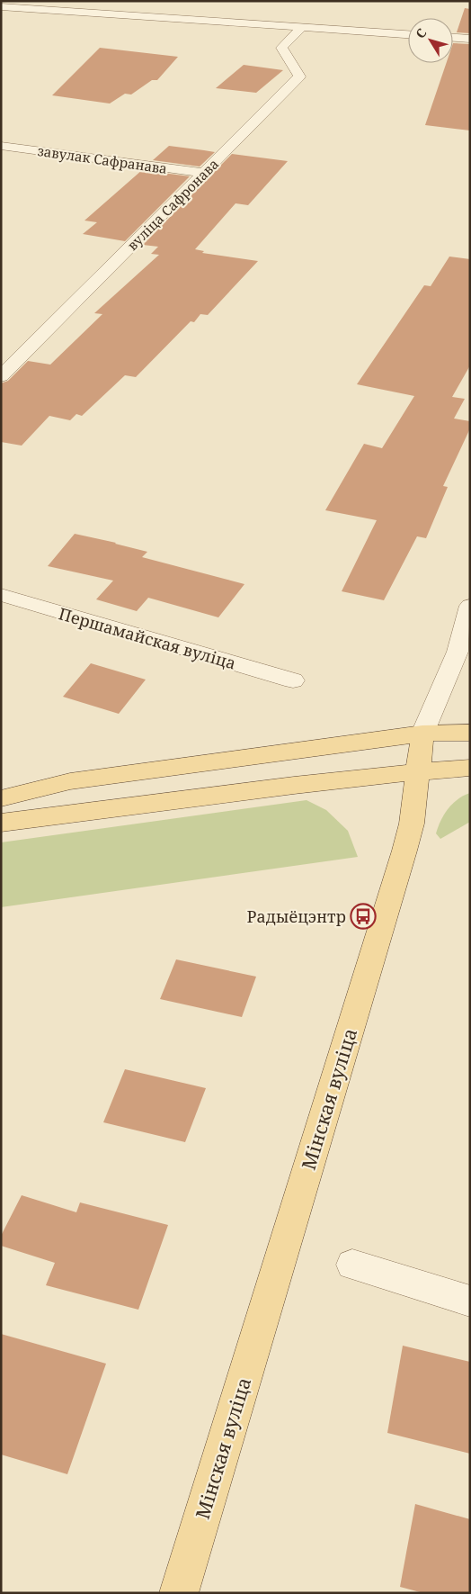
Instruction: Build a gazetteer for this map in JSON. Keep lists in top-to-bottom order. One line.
{"streets":{"main road":["Мінская вуліца"],"street":["завулак Сафранава","вуліца Сафронава","Першамайская вуліца"]},"crossings":[["завулак Сафранава","вуліца Сафронава"]],"places":{"bus stop":["Радыёцэнтр"]},"north":"top left"}
